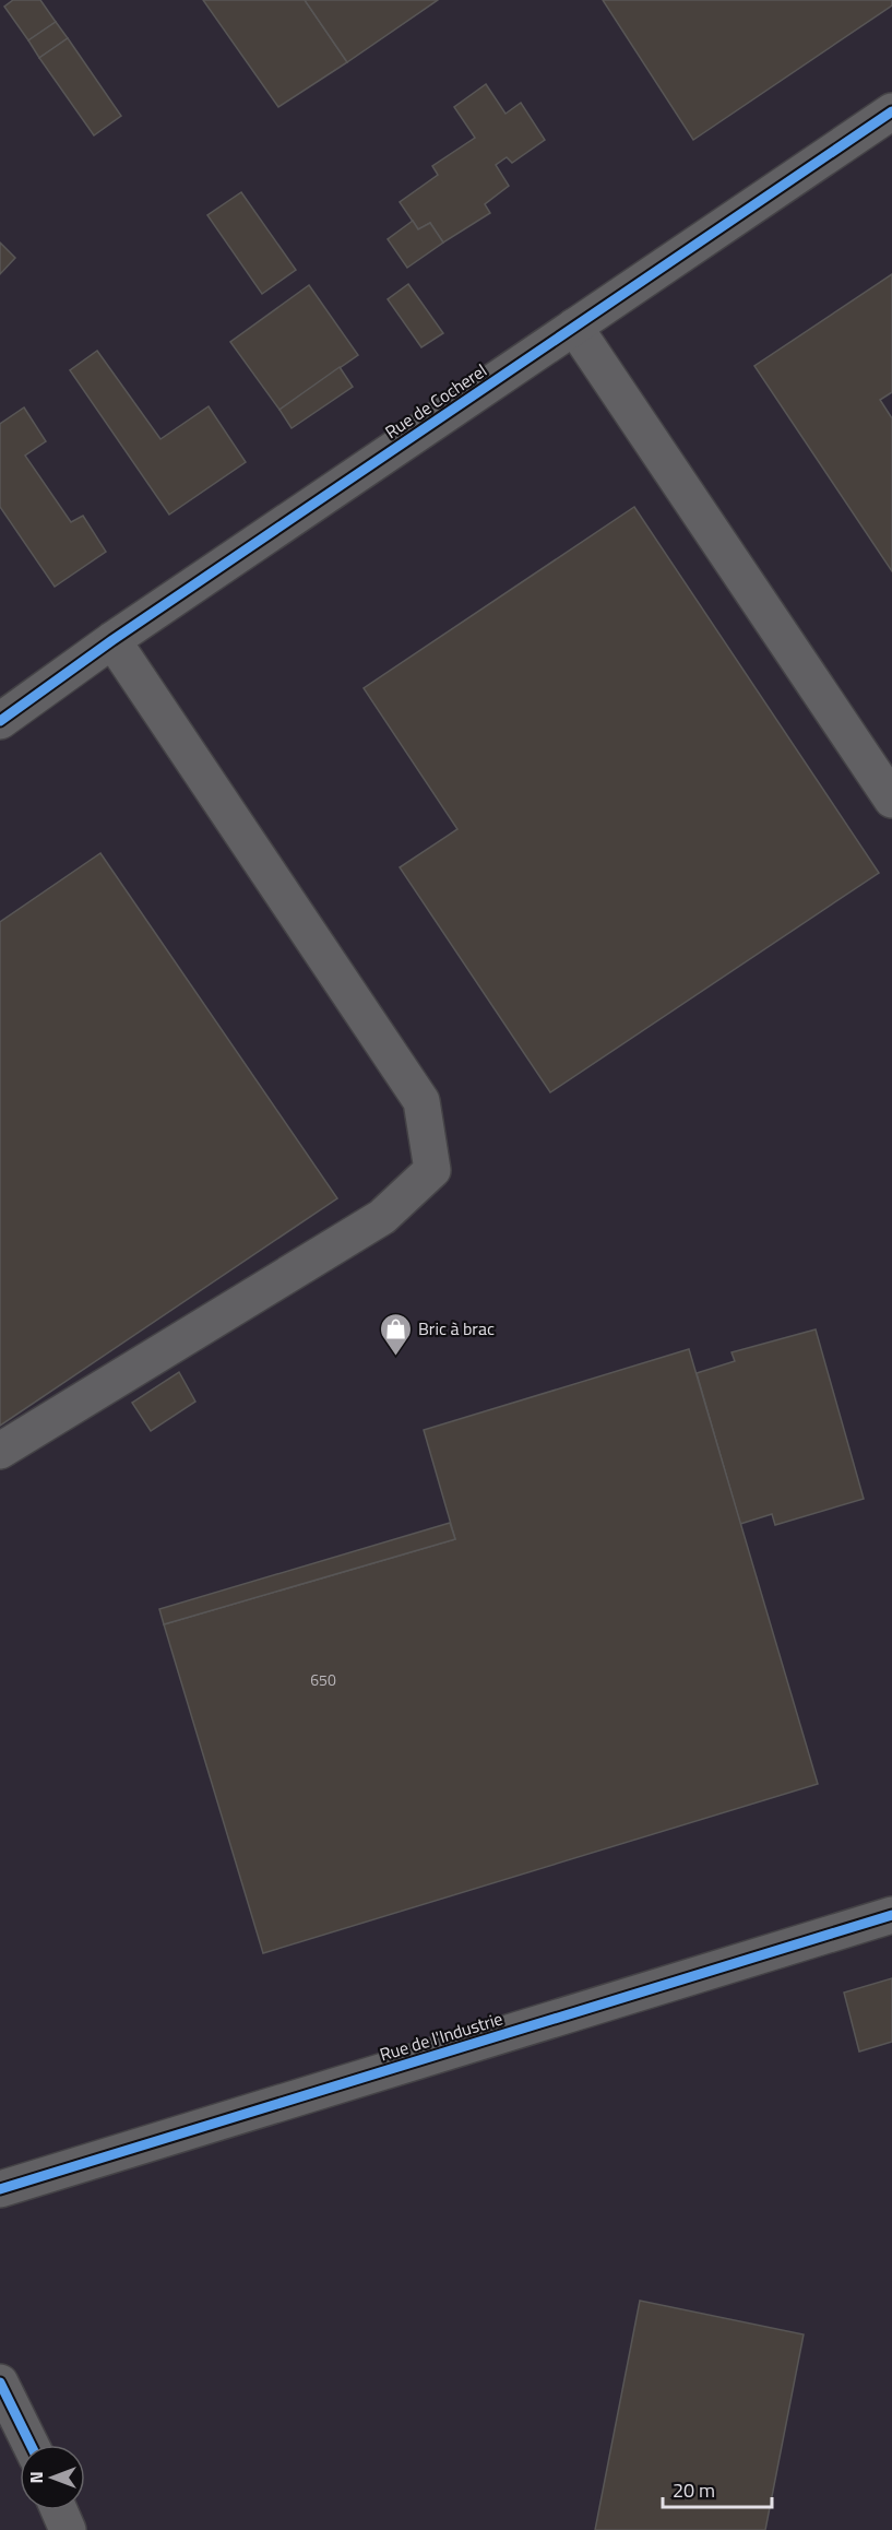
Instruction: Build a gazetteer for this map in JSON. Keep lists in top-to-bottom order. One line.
{"streets":{"street":["Rue de Cocherel","Rue de l'Industrie"]},"places":{"shop":["Bric à brac"]},"house_numbers":["650"],"scale_bar":"20 m","north":"left"}
